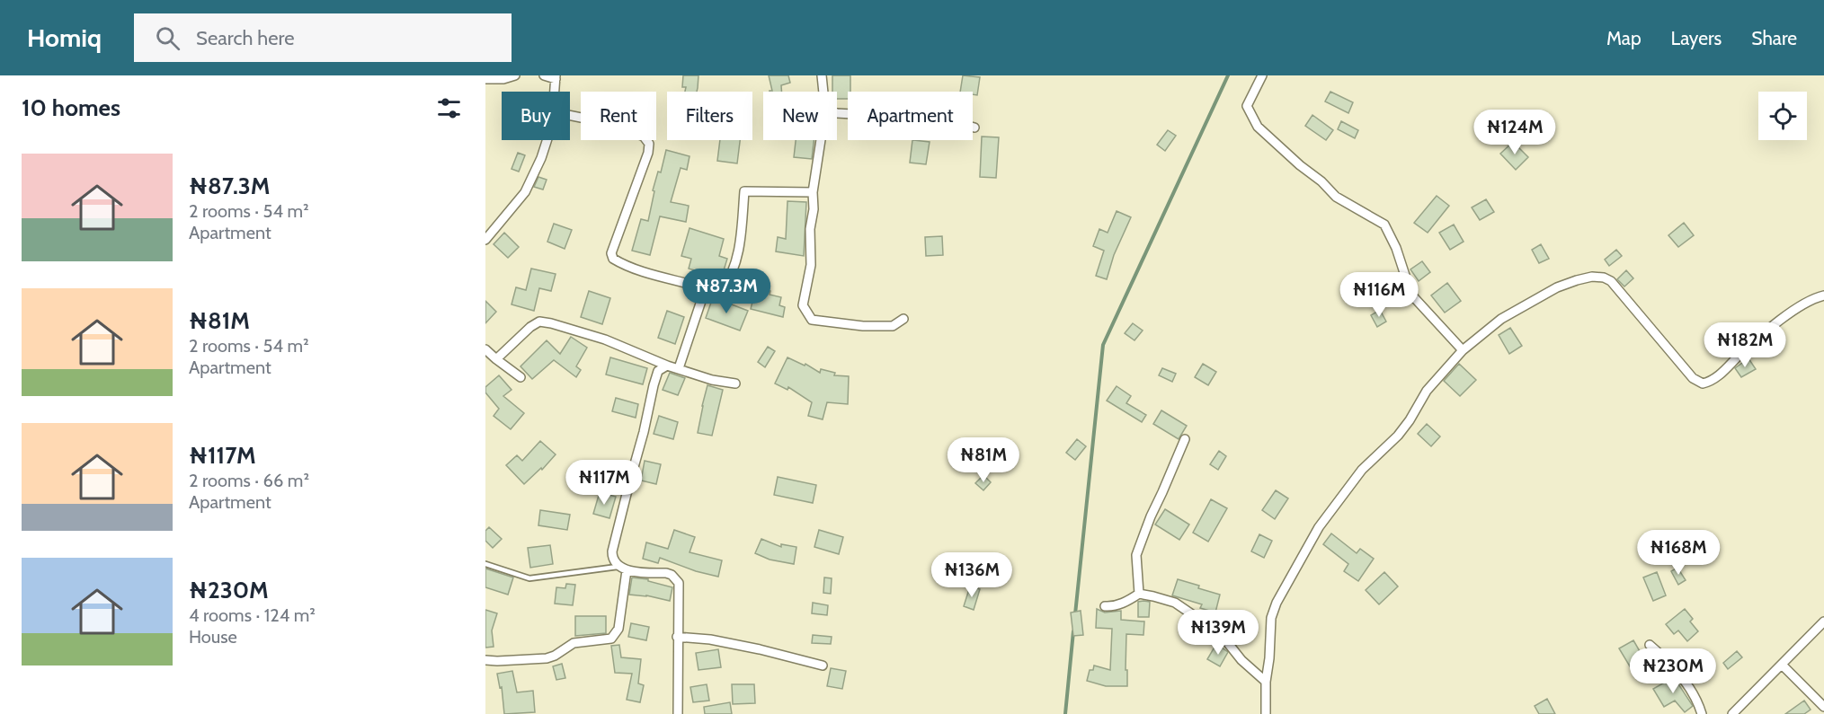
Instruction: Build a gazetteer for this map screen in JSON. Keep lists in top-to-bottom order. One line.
{"page":{"header":"Homiq","search":"Search here","nav":["Map","Layers","Share"],"heading":"10 homes","chip":["Buy","Rent","Filters","New","Apartment"],"price":["₦124M","₦87.3M","₦116M","₦182M","₦81M","₦117M","₦168M","₦136M","₦139M","₦230M"],"list":[{"name":"₦87.3M","note":"2 rooms · 54 m² · Apartment"},{"name":"₦81M","note":"2 rooms · 54 m² · Apartment"},{"name":"₦117M","note":"2 rooms · 66 m² · Apartment"},{"name":"₦230M","note":"4 rooms · 124 m² · House"}]}}
